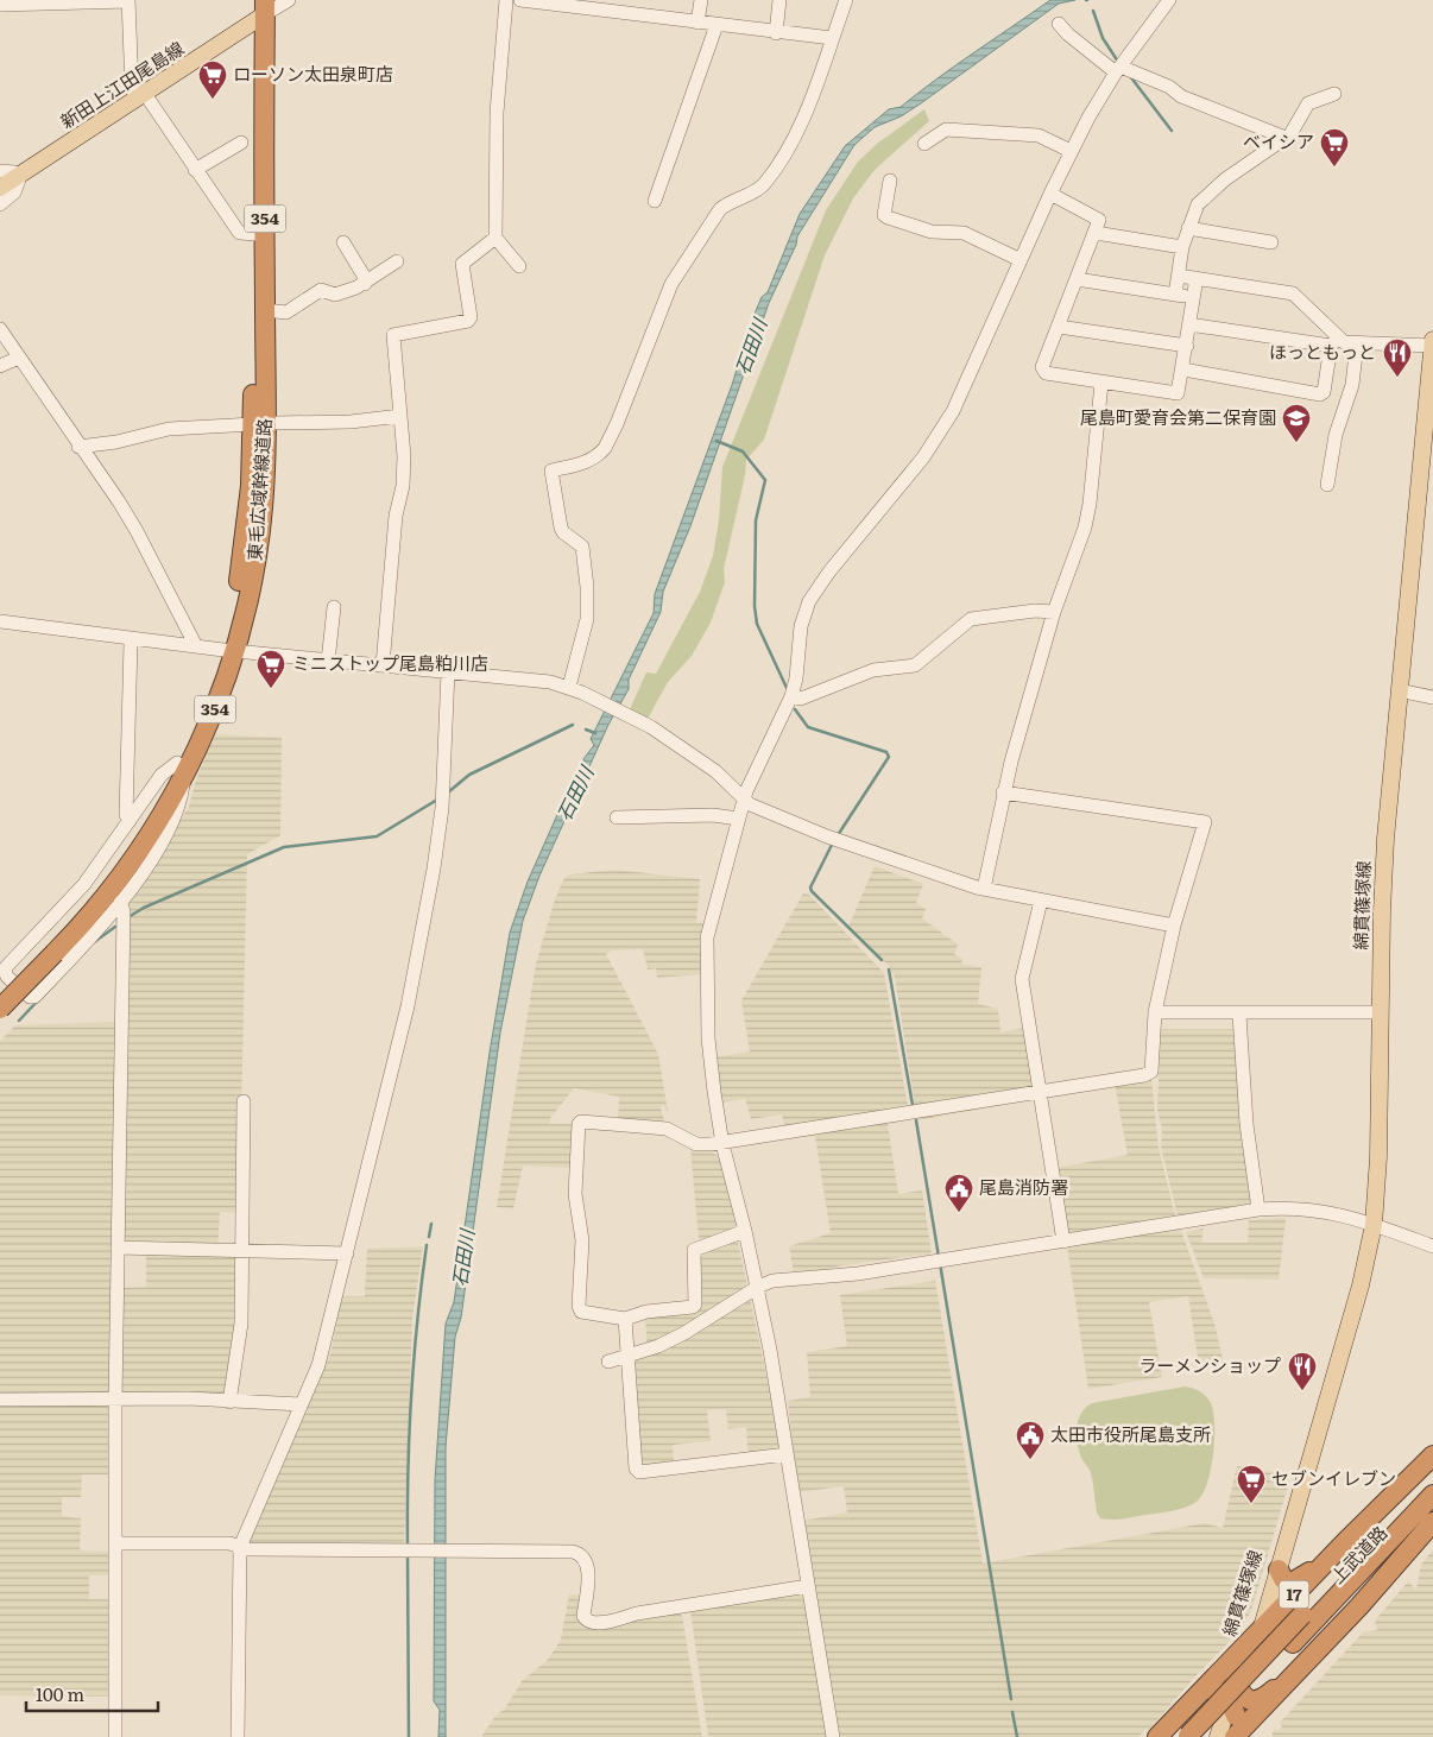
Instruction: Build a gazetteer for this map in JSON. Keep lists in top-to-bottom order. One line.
{"streets":{"highway":["354","東毛広域幹線道路","上武道路","17"],"main road":["新田上江田尾島線","綿貫篠塚線"]},"crossings":[["新田上江田尾島線","東毛広域幹線道路"],["綿貫篠塚線","17"]],"water":["石田川"],"places":{"supermarket":["ローソン太田泉町店","ベイシア","ミニストップ尾島粕川店","セブンイレブン"],"restaurant":["ほっともっと","ラーメンショップ"],"school or university":["尾島町愛育会第二保育園"],"public building":["尾島消防署","太田市役所尾島支所"]},"scale_bar":"100 m"}
